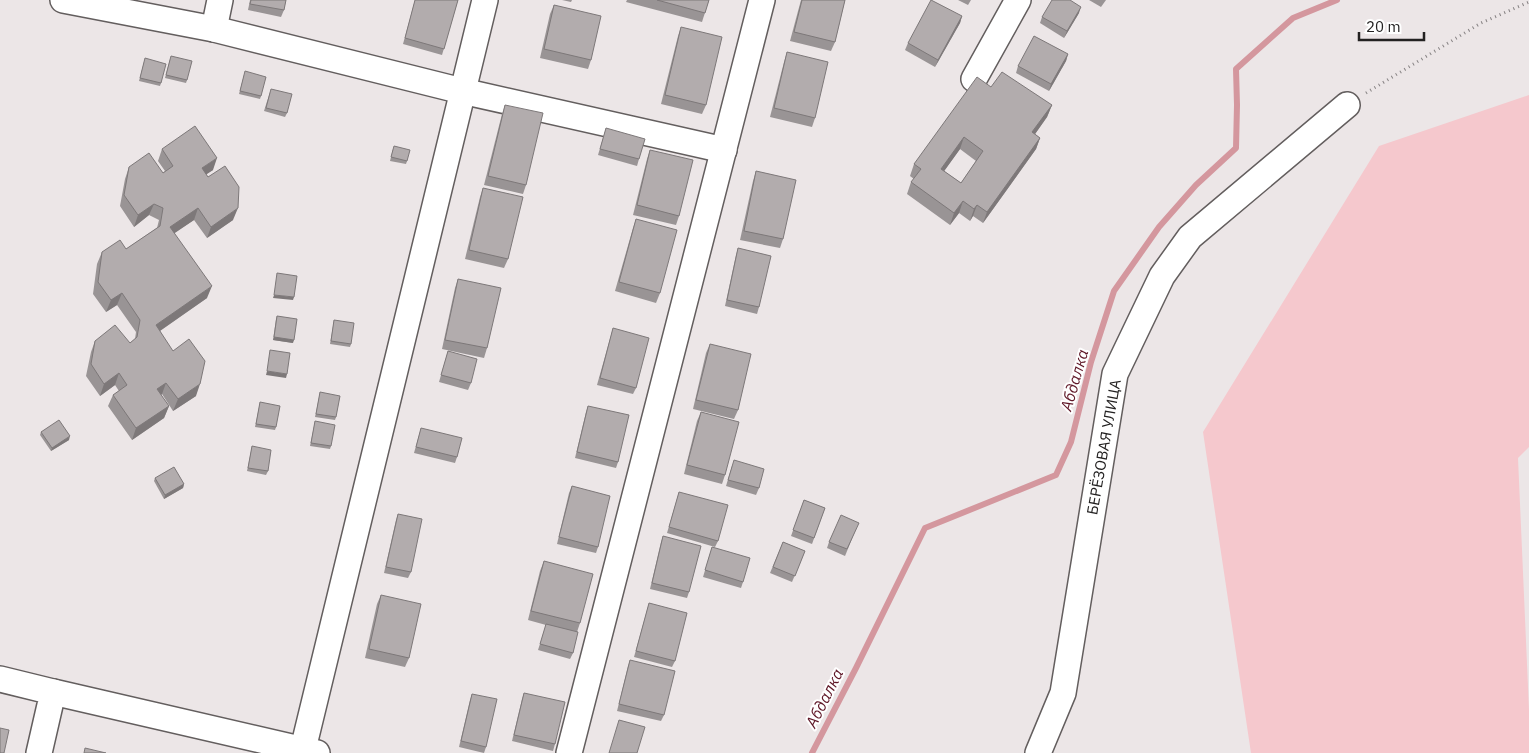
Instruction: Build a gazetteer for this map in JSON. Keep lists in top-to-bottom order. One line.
{"streets":{"street":["БЕРЁЗОВАЯ УЛИЦА"]},"water":["Абдалка"],"scale_bar":"20 m"}
